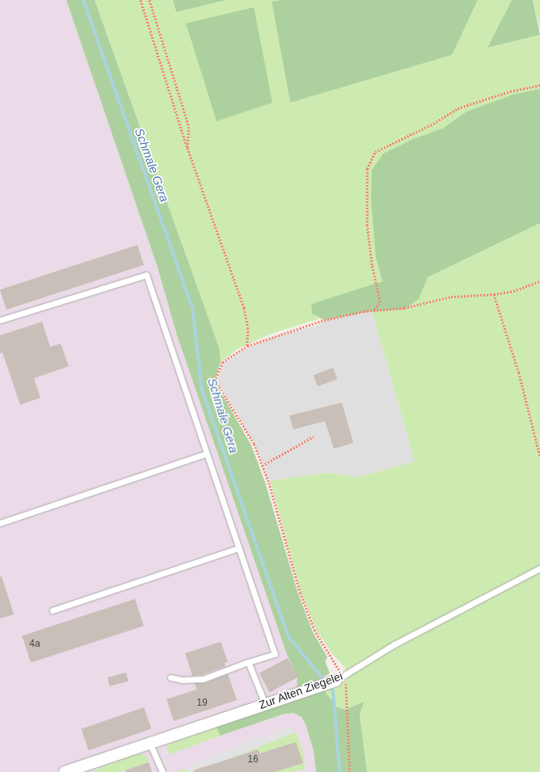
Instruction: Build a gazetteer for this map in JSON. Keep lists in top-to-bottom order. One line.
{"streets":{"street":["Zur Alten Ziegelei"]},"water":["Schmale Gera"],"house_numbers":["4a","19","16"]}
